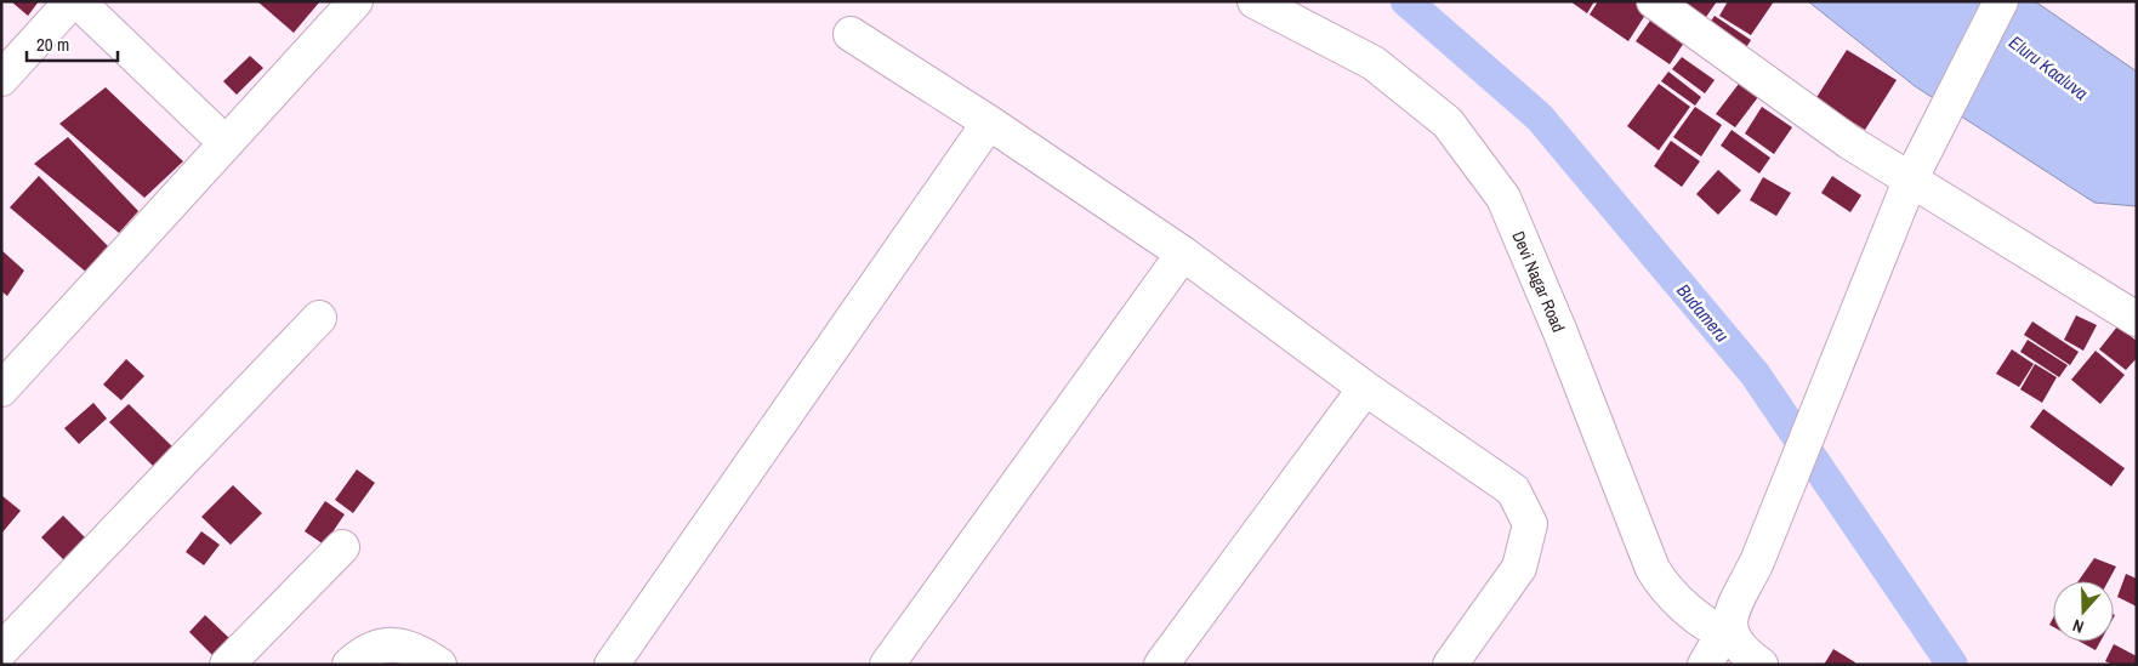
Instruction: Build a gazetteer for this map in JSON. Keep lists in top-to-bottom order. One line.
{"streets":{"street":["Devi Nagar Road"]},"water":["Eluru Kaaluva","Budameru"],"scale_bar":"20 m","north":"bottom"}
